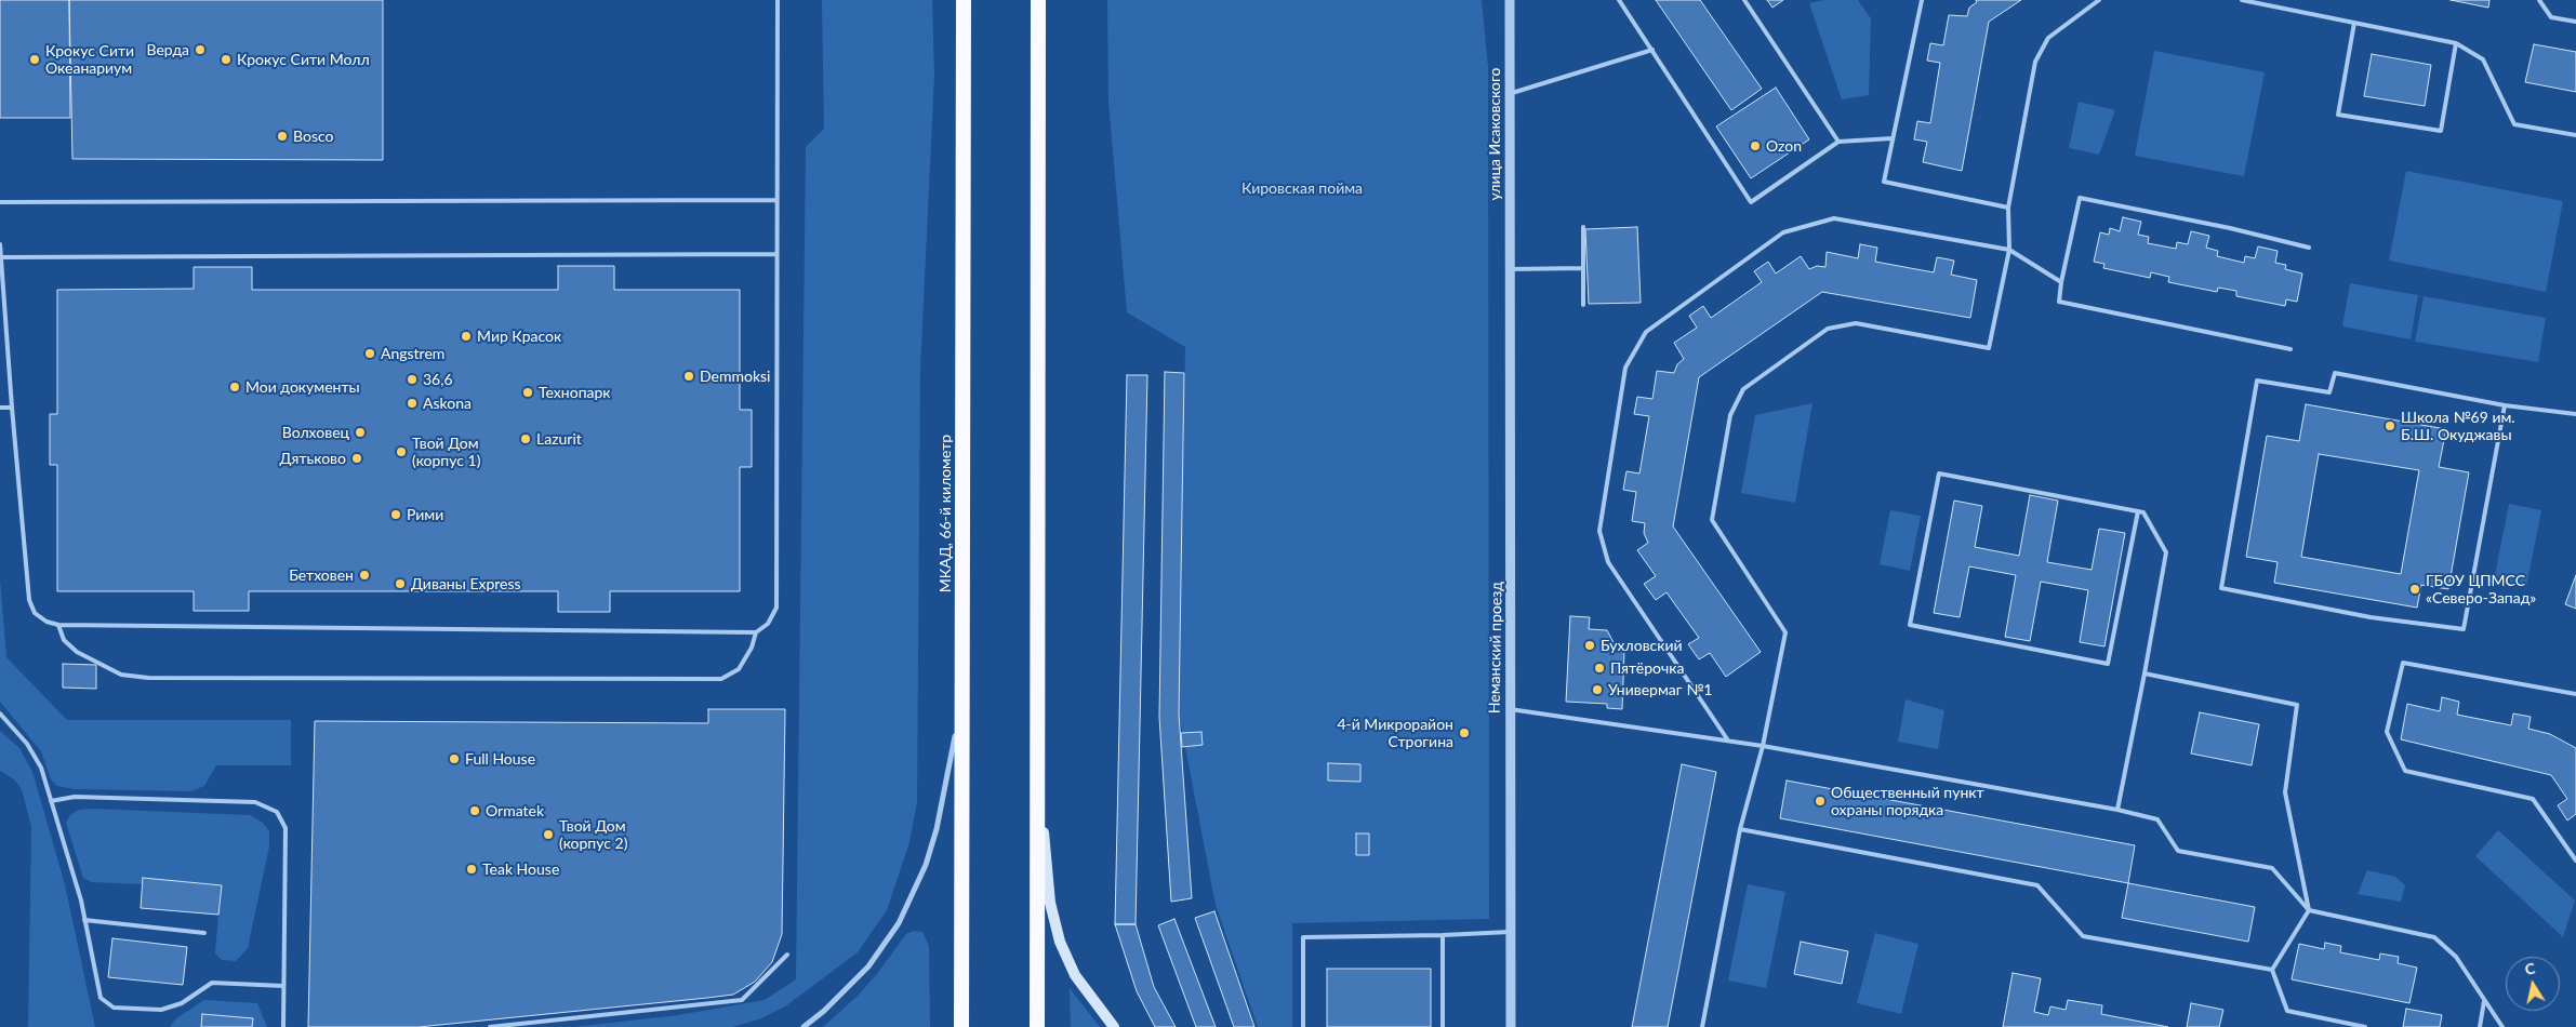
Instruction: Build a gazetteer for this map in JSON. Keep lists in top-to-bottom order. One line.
{"streets":{"highway":["МКАД, 66-й километр"],"street":["улица Исаковского","Неманский проезд"]},"crossings":[["улица Исаковского","Неманский проезд"]],"parks":["Кировская пойма"],"places":["Верда","Крокус Сити Океанариум","Крокус Сити Молл","Bosco","Ozon","Мир Красок","Angstrem","Demmoksi","36,6","Мои документы","Технопарк","Askona","Школа №69 им. Б.Ш. Окуджавы","Волховец","Lazurit","Твой Дом (корпус 1)","Дятьково","Рими","Бетховен","Диваны Express","ГБОУ ЦПМСС «Северо-Запад»","Бухловский","Пятёрочка","Универмаг №1","4-й Микрорайон Строгина","Full House","Общественный пункт охраны порядка","Ormatek","Твой Дом (корпус 2)","Teak House"],"north":"top"}
